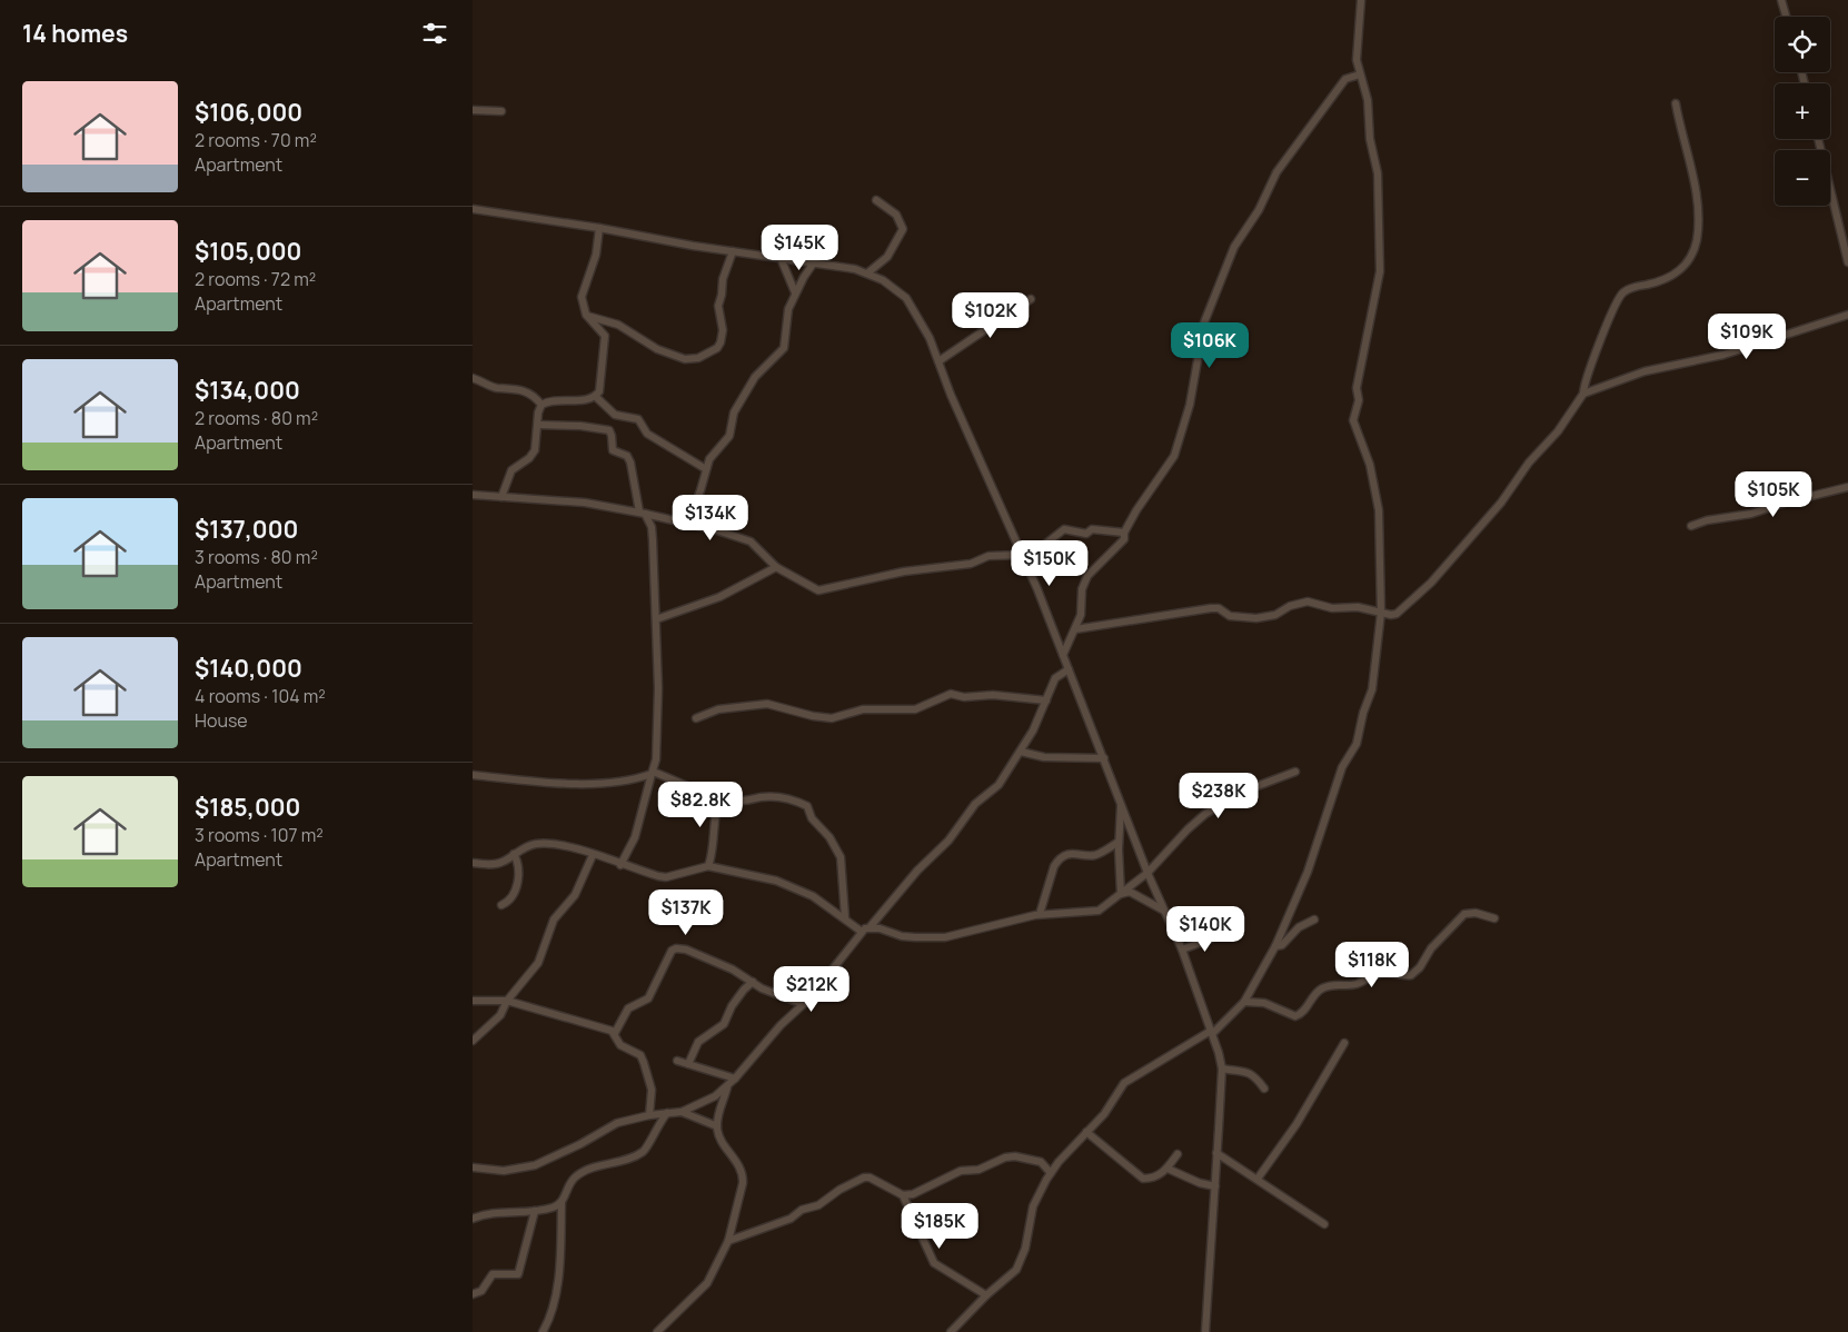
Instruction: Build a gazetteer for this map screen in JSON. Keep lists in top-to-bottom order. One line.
{"page":{"heading":"14 homes","map_buttons":["+","−"],"list":[{"name":"$106,000","note":"2 rooms · 70 m² · Apartment"},{"name":"$105,000","note":"2 rooms · 72 m² · Apartment"},{"name":"$134,000","note":"2 rooms · 80 m² · Apartment"},{"name":"$137,000","note":"3 rooms · 80 m² · Apartment"},{"name":"$140,000","note":"4 rooms · 104 m² · House"},{"name":"$185,000","note":"3 rooms · 107 m² · Apartment"}],"price":["$145K","$102K","$109K","$106K","$105K","$134K","$150K","$238K","$82.8K","$137K","$140K","$118K","$212K","$185K"]}}
